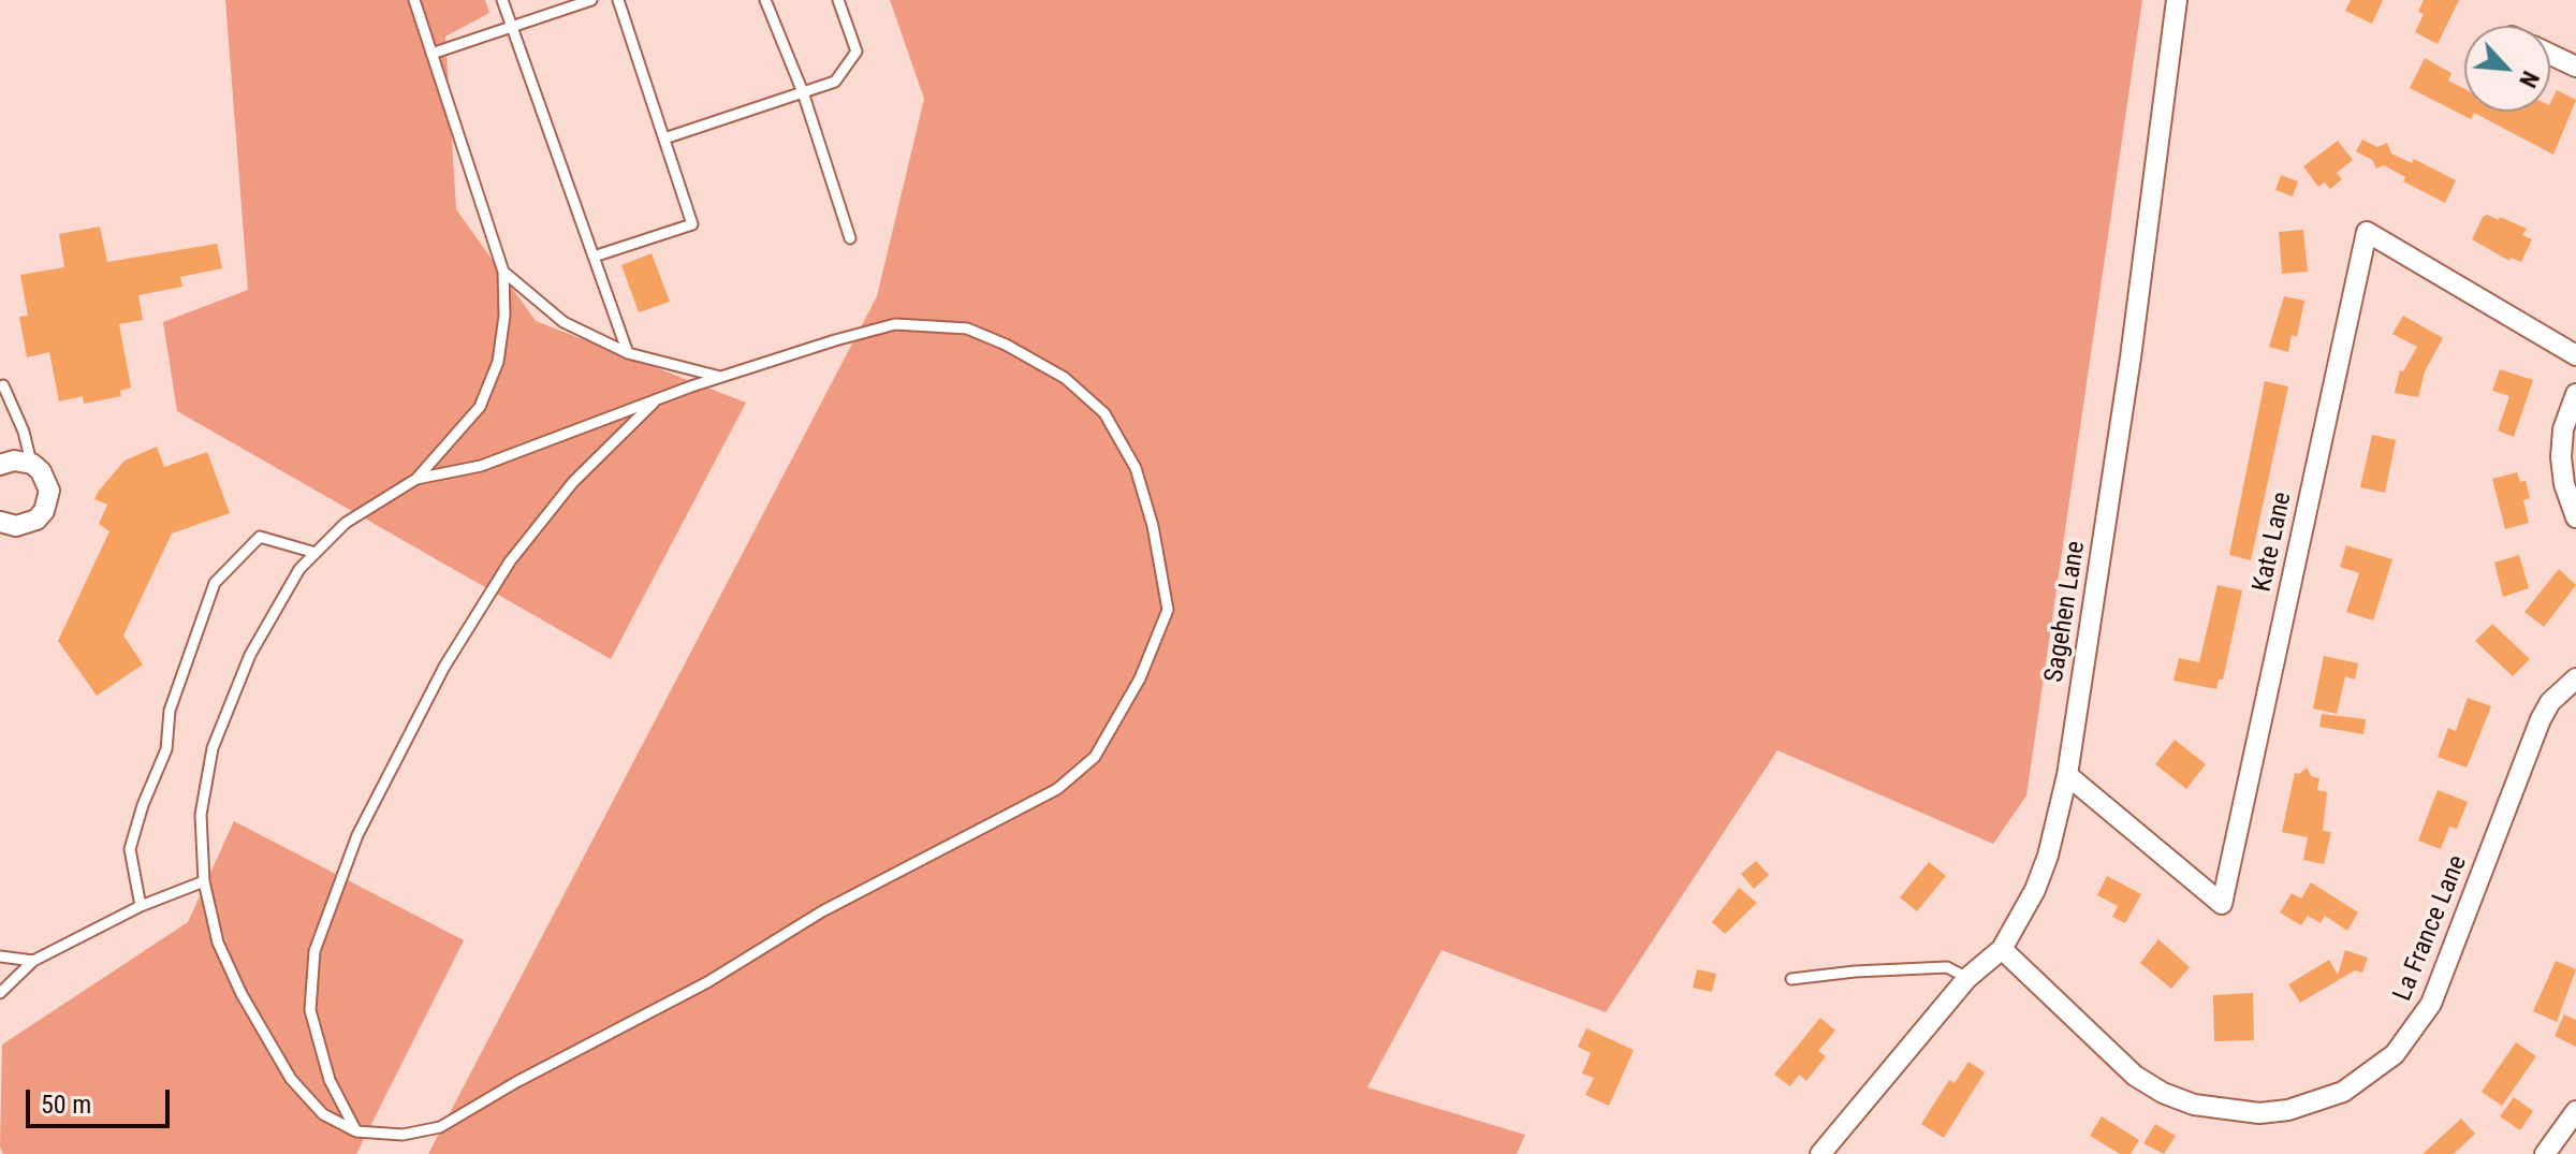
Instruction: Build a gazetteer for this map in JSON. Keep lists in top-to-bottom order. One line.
{"streets":{"street":["Kate Lane","Sagehen Lane","La France Lane"]},"crossings":[["Kate Lane","Sagehen Lane"],["Sagehen Lane","La France Lane"]],"scale_bar":"50 m","north":"bottom right"}
